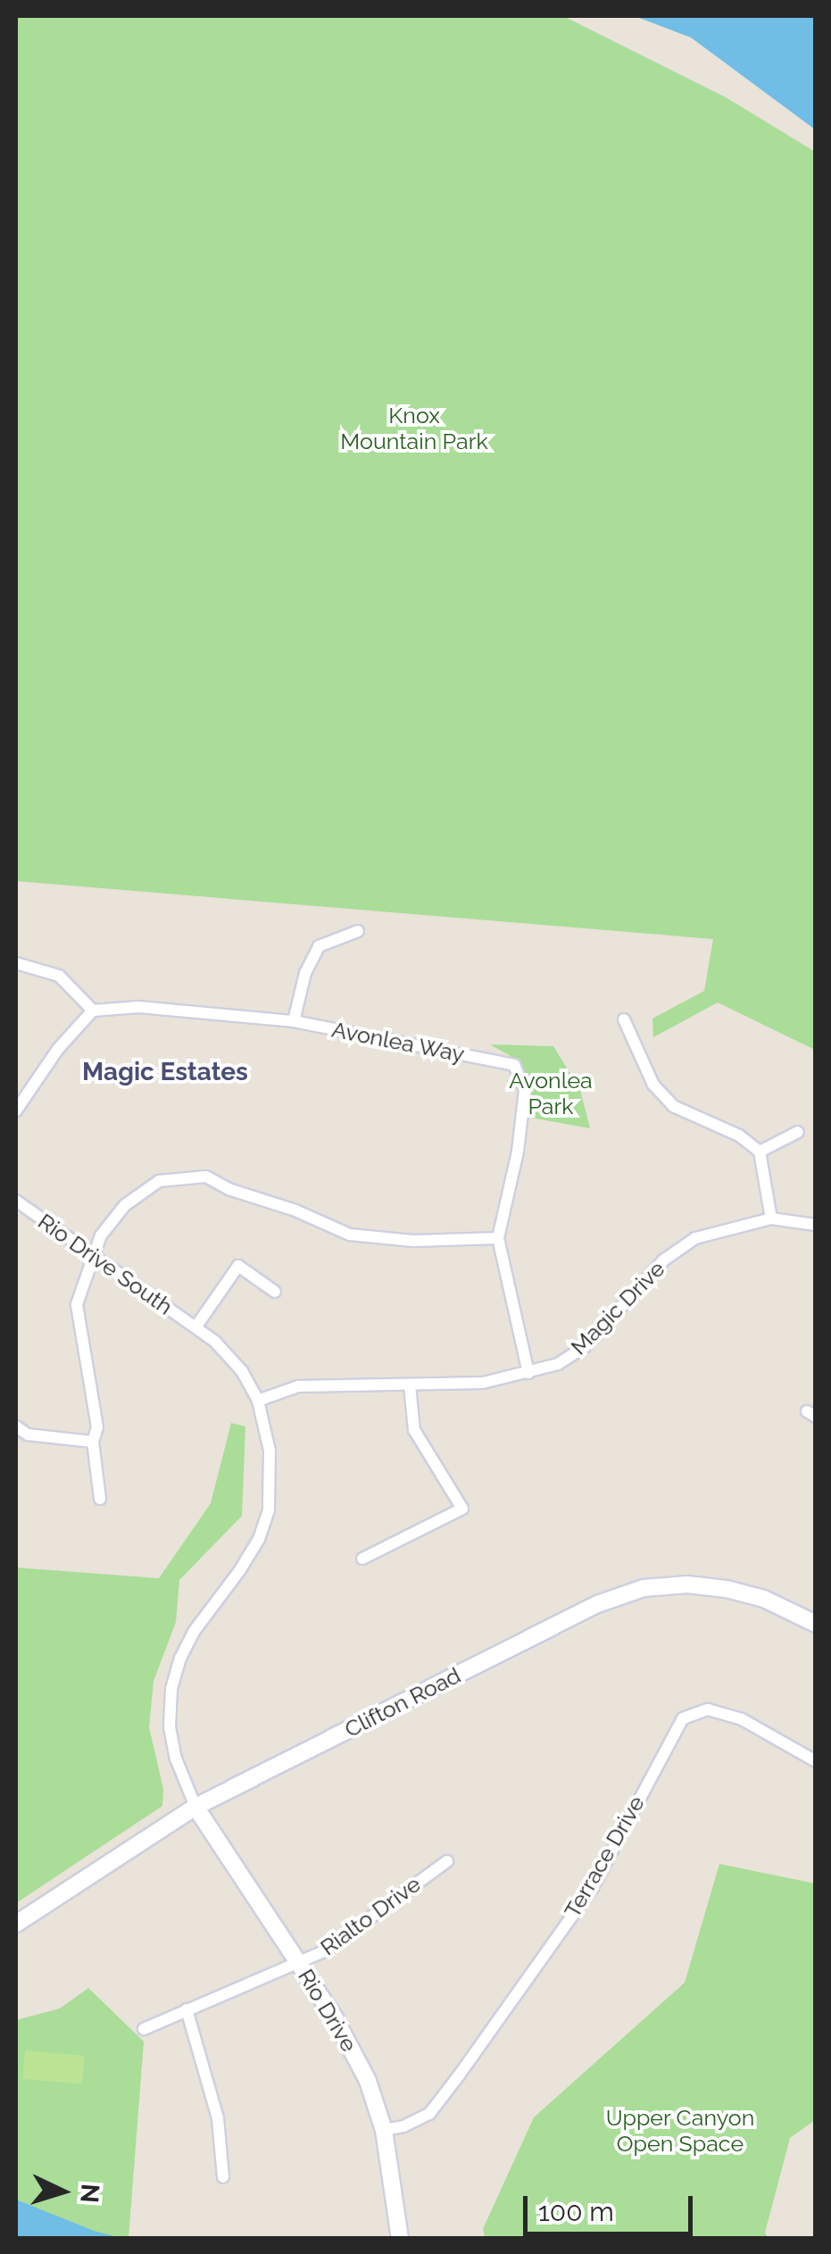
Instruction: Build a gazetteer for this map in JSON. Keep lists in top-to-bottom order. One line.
{"streets":{"street":["Avonlea Way","Rio Drive South","Magic Drive","Clifton Road","Terrace Drive","Rialto Drive","Rio Drive"]},"crossings":[["Avonlea Way","Magic Drive"],["Rio Drive South","Magic Drive"],["Rio Drive South","Clifton Road"],["Rio Drive South","Rio Drive"],["Clifton Road","Rio Drive"],["Terrace Drive","Rio Drive"],["Rialto Drive","Rio Drive"]],"districts":["Magic Estates"],"parks":["Knox Mountain Park","Avonlea Park","Upper Canyon Open Space"],"scale_bar":"100 m","north":"right"}
